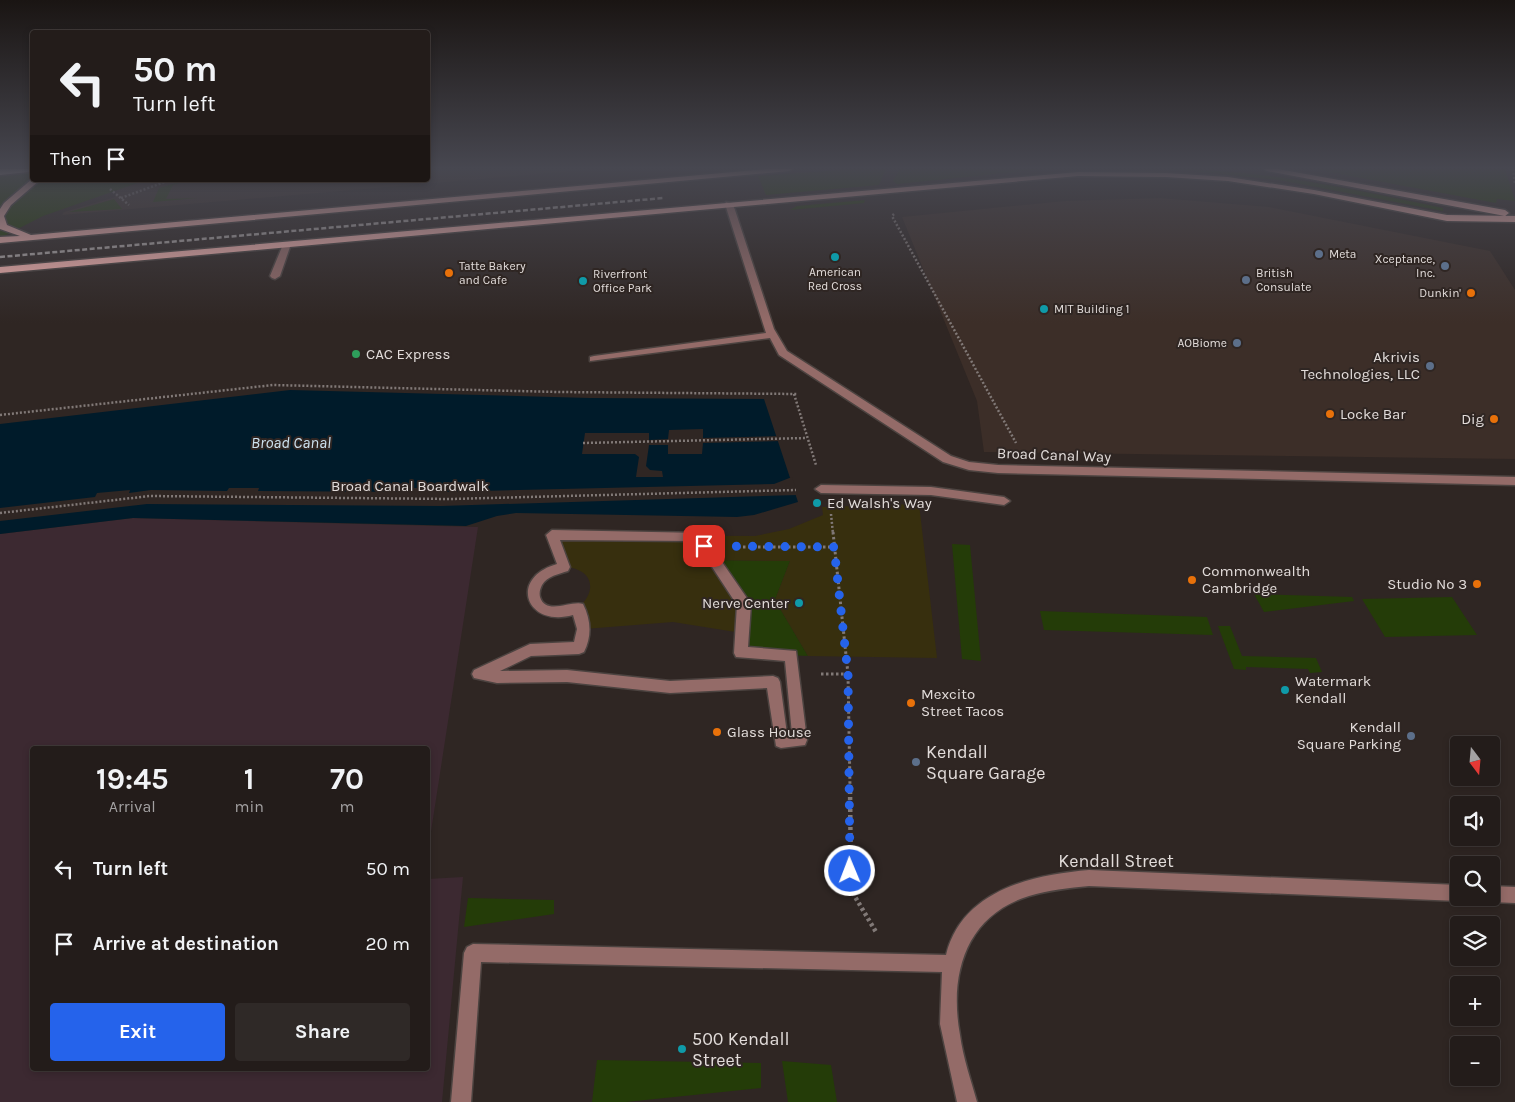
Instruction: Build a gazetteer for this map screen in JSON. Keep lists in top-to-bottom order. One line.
{"streets":{"street":["Broad Canal Way","Kendall Street"],"path":["Broad Canal Boardwalk"]},"water":["Broad Canal"],"places":["Meta","American Red Cross","Xceptance, Inc.","Tatte Bakery and Cafe","British Consulate","Riverfront Office Park","Dunkin'","MIT Building 1","AOBiome","CAC Express","Akrivis Technologies, LLC","Locke Bar","Dig","Ed Walsh's Way","Commonwealth Cambridge","Studio No 3","Nerve Center","Watermark Kendall","Mexcito Street Tacos","Glass House","Kendall Square Parking","Kendall Square Garage","500 Kendall Street"],"north":"bottom","page":{"turn":["50 m","Turn left"],"then":"Then","map_buttons":["+","−"],"eta":["19:45","Arrival","1","min","70","m"],"list":[{"name":"Turn left","value":"50 m"},{"name":"Arrive at destination","value":"20 m"}],"buttons":["Exit","Share"]}}
